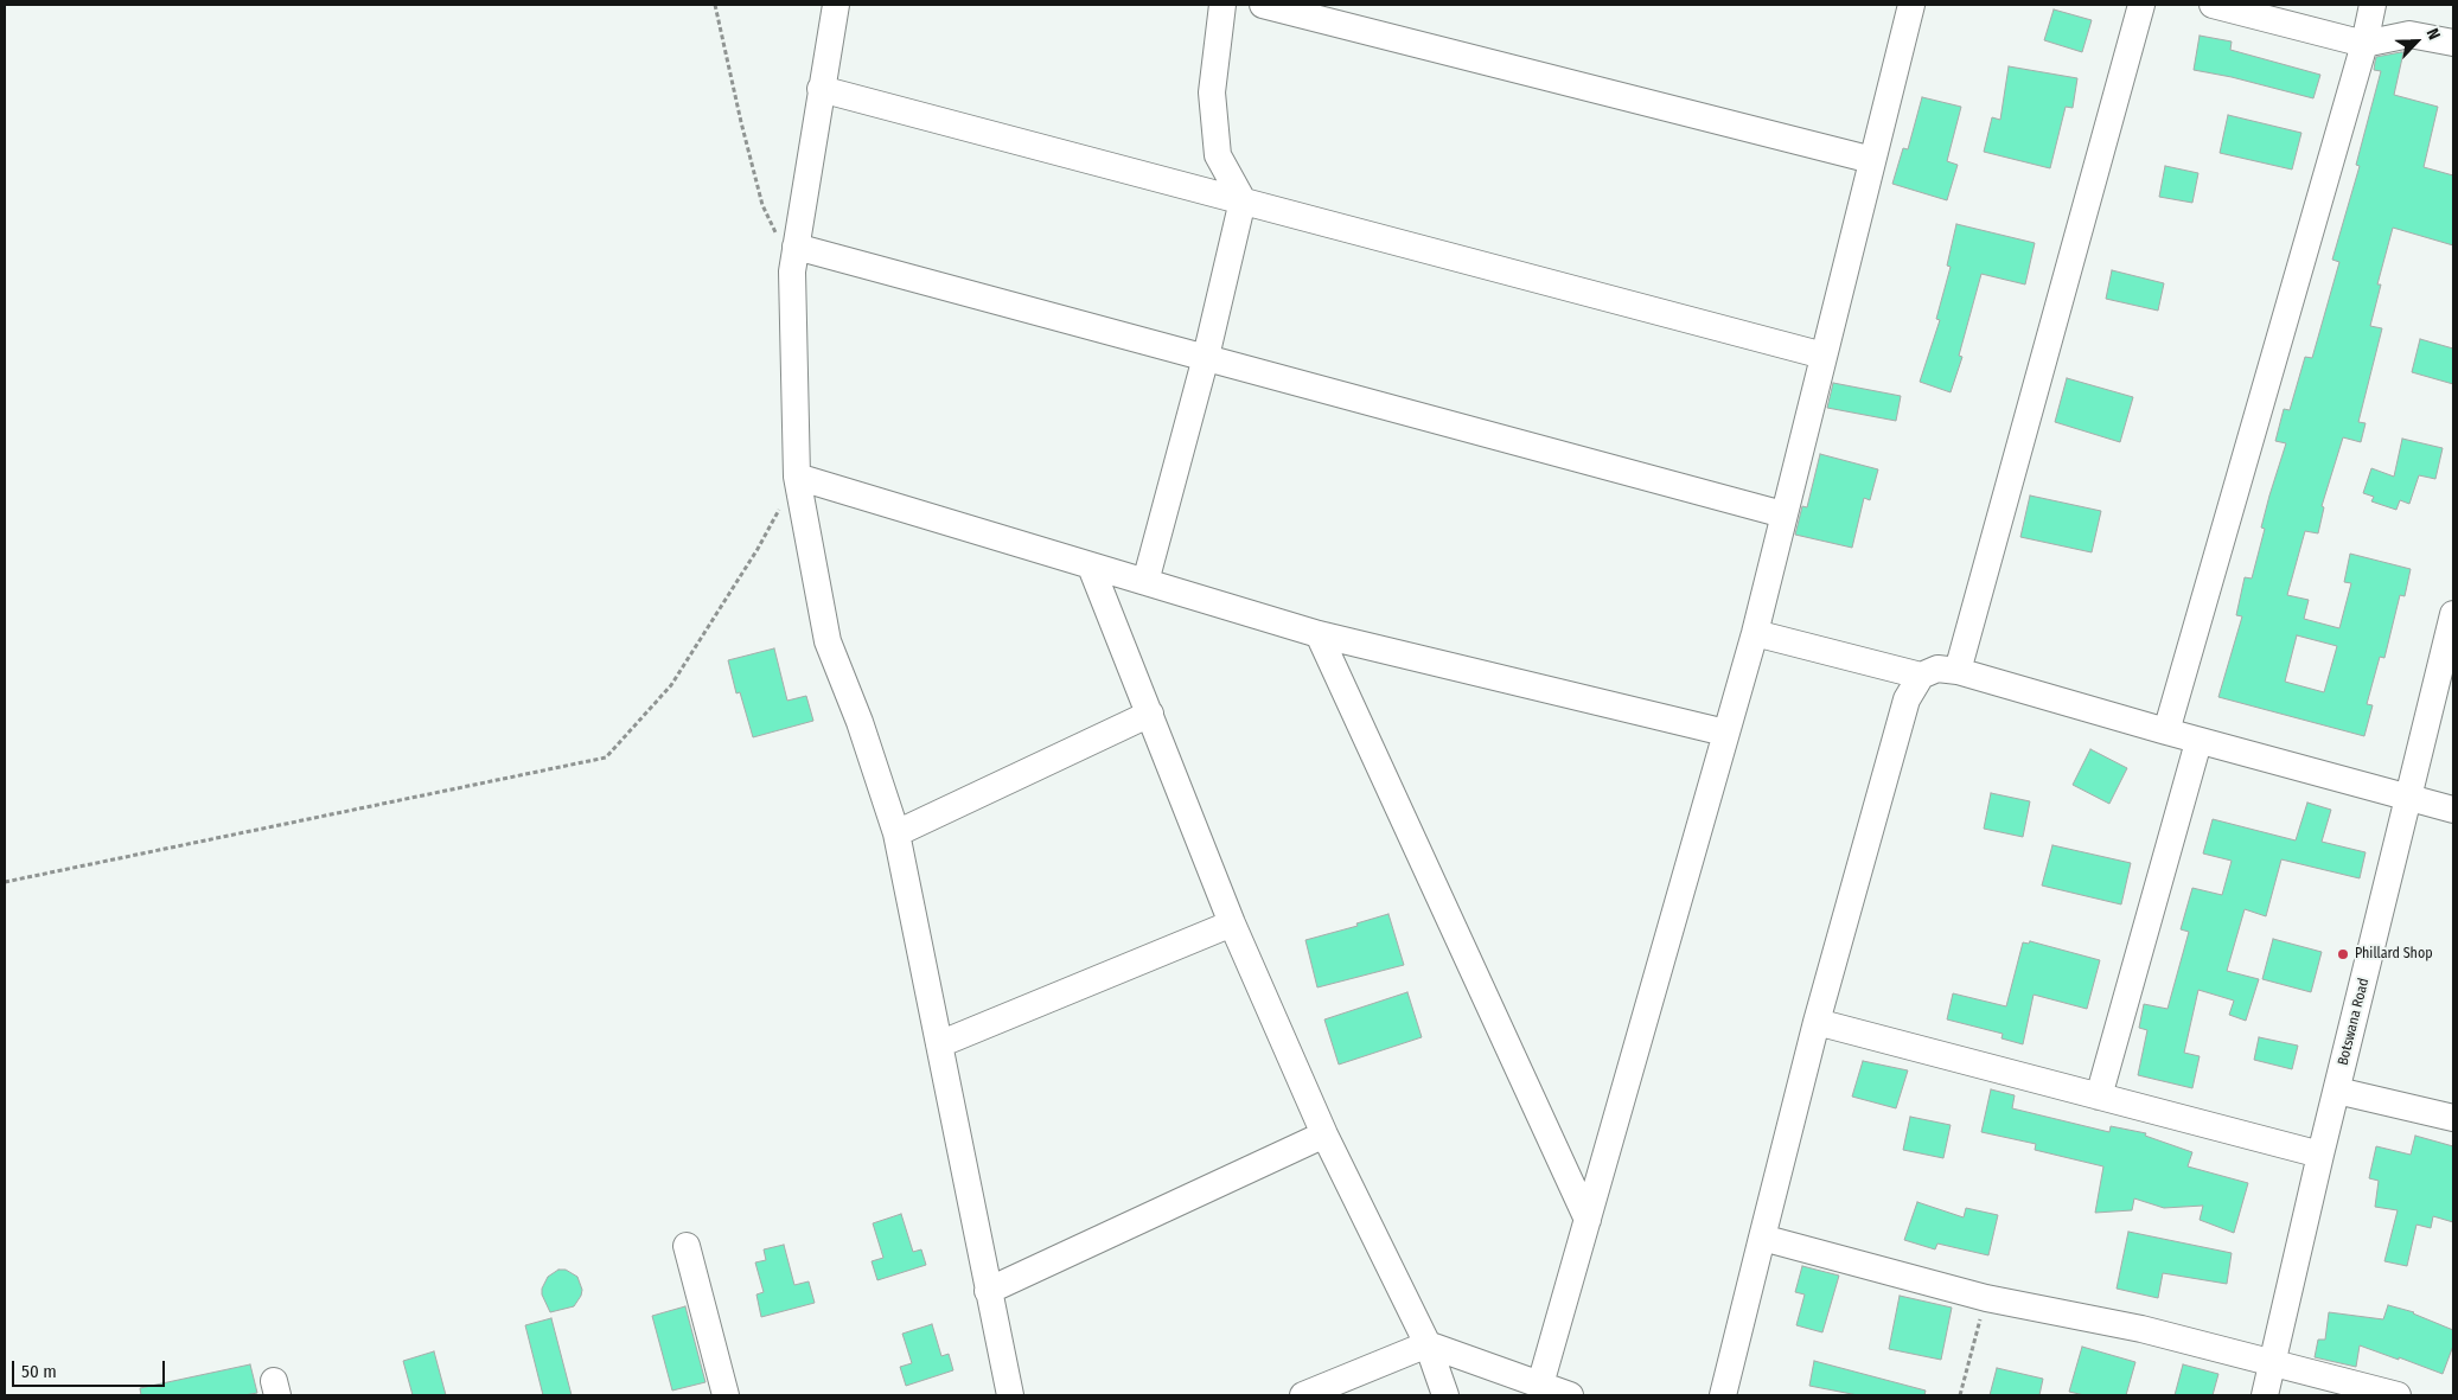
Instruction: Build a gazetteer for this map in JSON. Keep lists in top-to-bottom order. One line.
{"streets":{"street":["Botswana Road"]},"places":["Phillard Shop"],"scale_bar":"50 m","north":"top right"}
